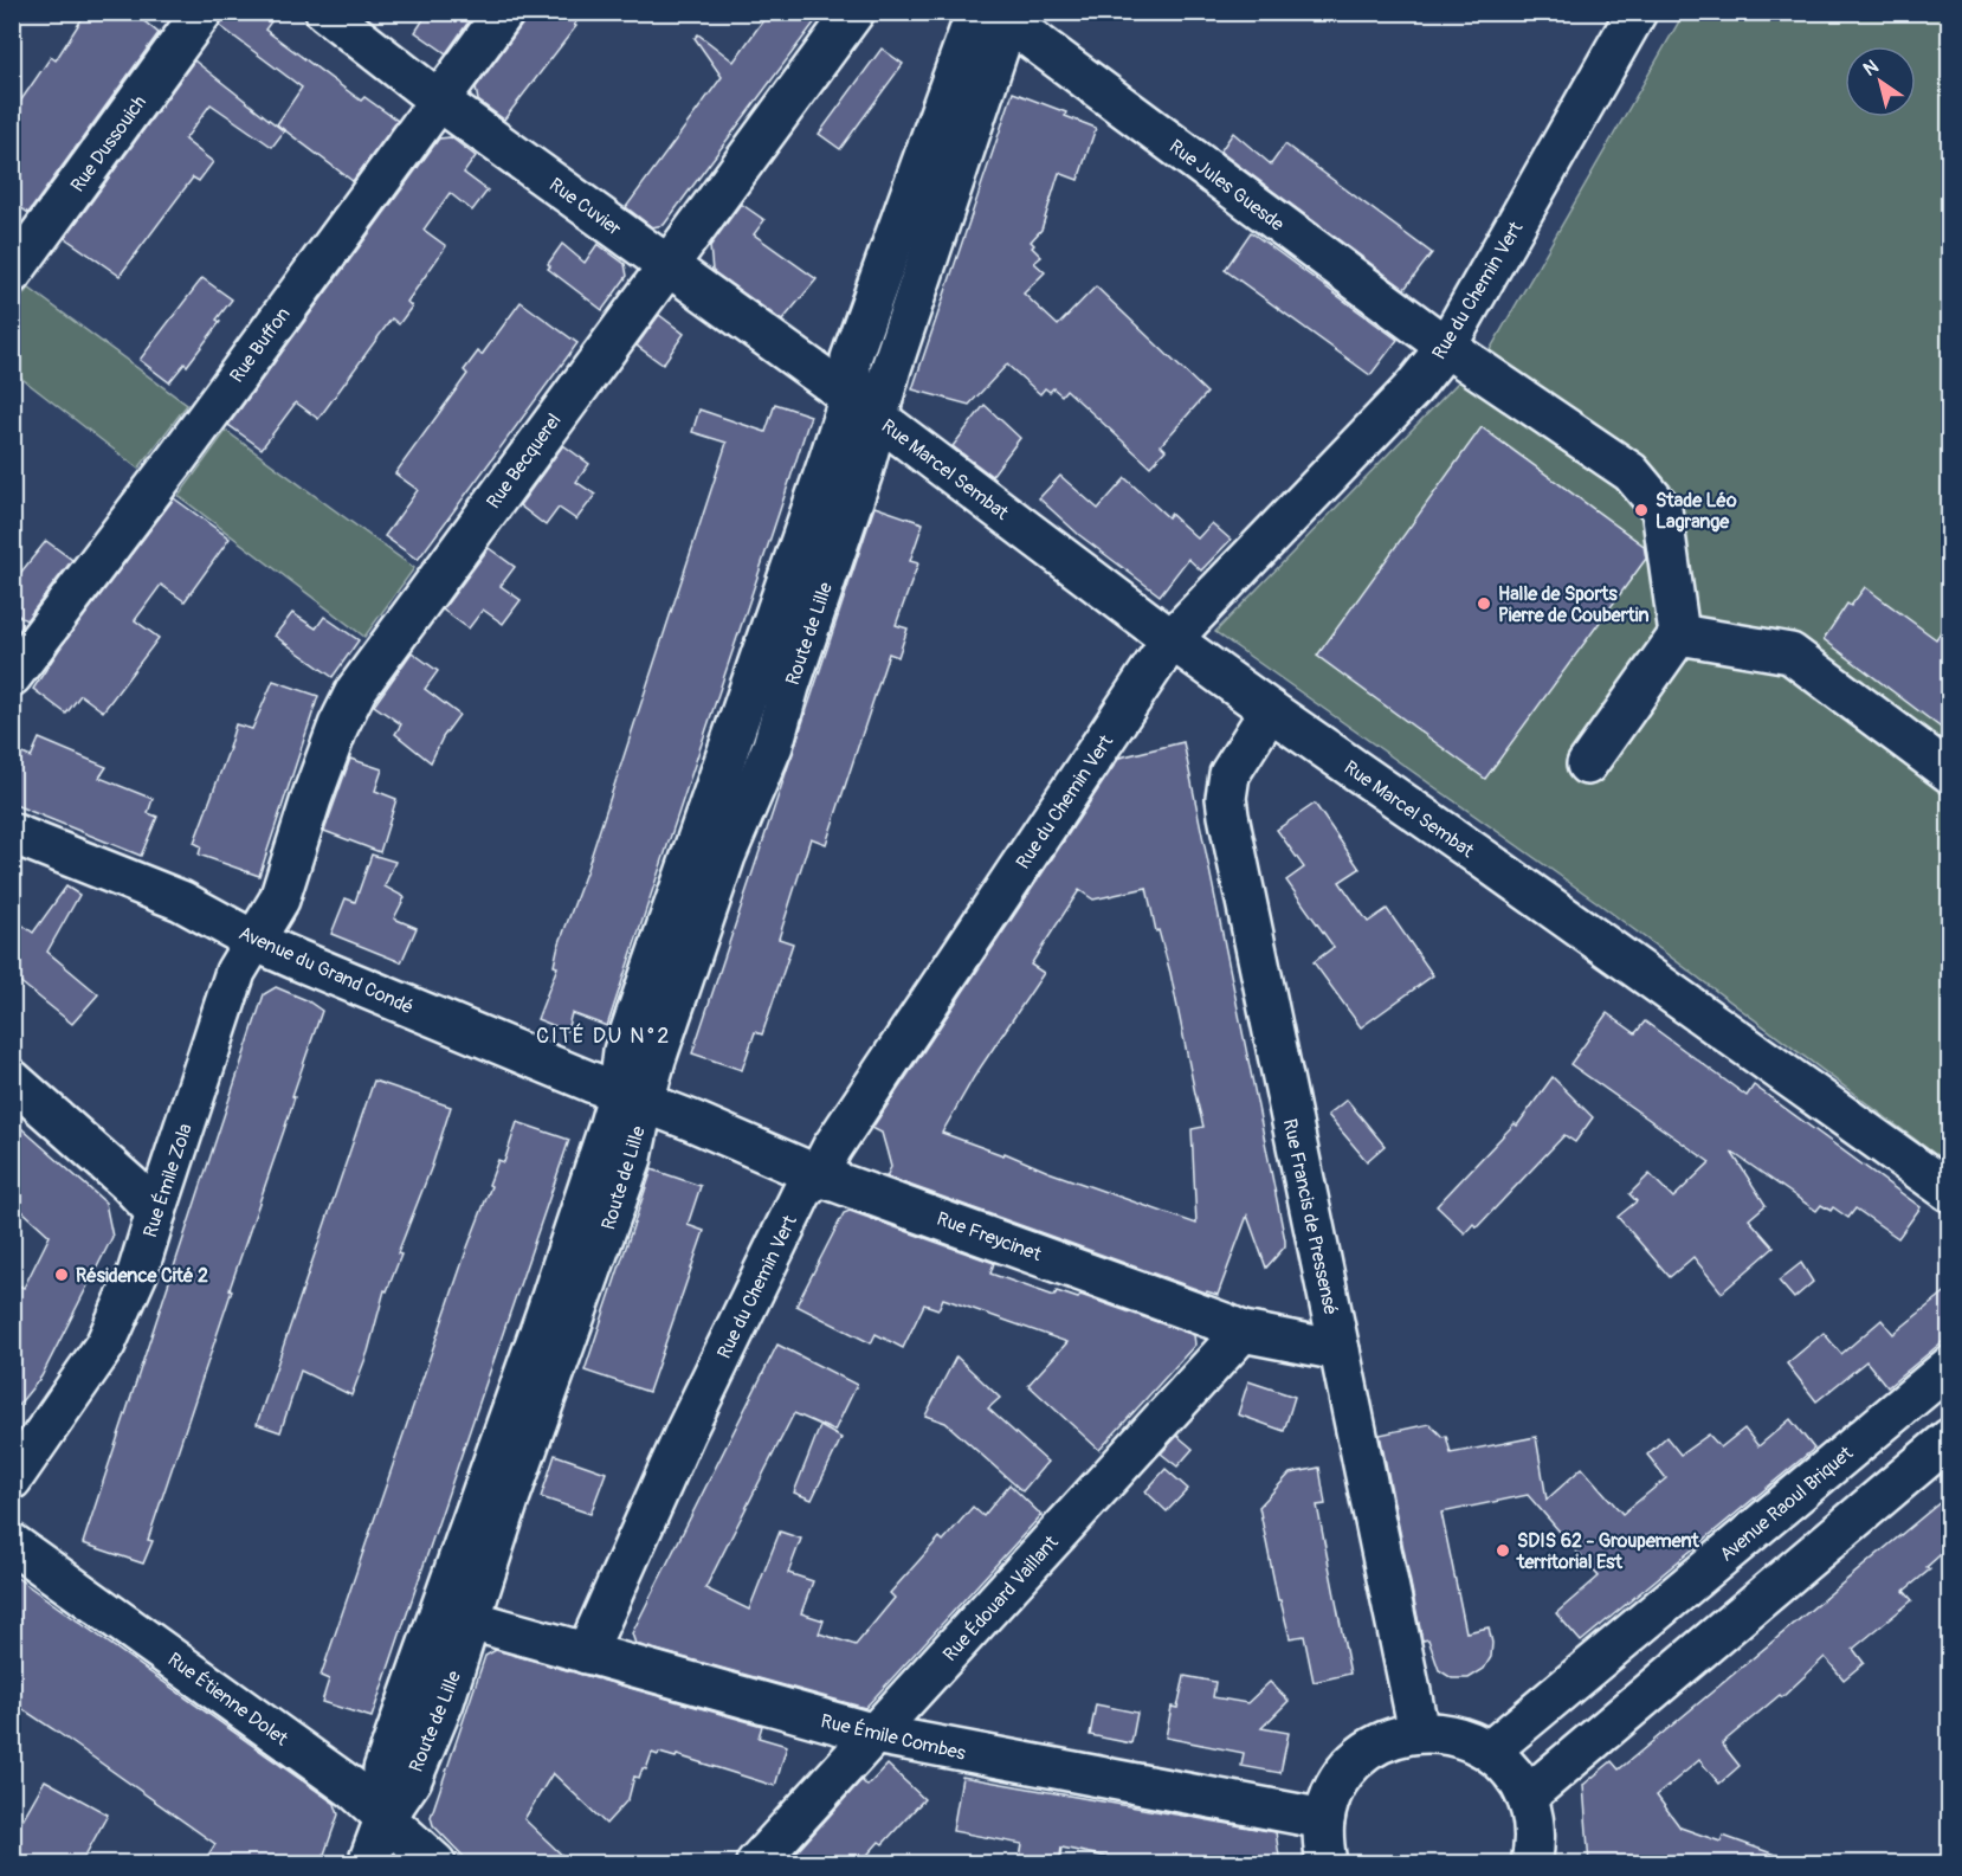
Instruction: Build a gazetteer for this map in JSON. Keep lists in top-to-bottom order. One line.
{"streets":{"street":["Rue Dussouich","Rue Jules Guesde","Rue Cuvier","Rue du Chemin Vert","Rue Buffon","Rue Becquerel","Rue Marcel Sembat","Route de Lille","Avenue du Grand Condé","Rue Émile Zola","Rue Francis de Pressensé","Rue Freycinet","Avenue Raoul Briquet","Rue Édouard Vaillant","Rue Étienne Dolet","Rue Émile Combes"]},"crossings":[["Rue Jules Guesde","Rue du Chemin Vert"],["Rue Jules Guesde","Route de Lille"],["Rue Cuvier","Rue Buffon"],["Rue Cuvier","Rue Becquerel"],["Rue Cuvier","Rue Marcel Sembat"],["Rue Cuvier","Route de Lille"],["Rue du Chemin Vert","Rue Marcel Sembat"],["Rue du Chemin Vert","Rue Freycinet"],["Rue du Chemin Vert","Rue Émile Combes"],["Rue Becquerel","Avenue du Grand Condé"],["Rue Becquerel","Rue Émile Zola"],["Rue Marcel Sembat","Route de Lille"],["Rue Marcel Sembat","Rue Francis de Pressensé"],["Route de Lille","Avenue du Grand Condé"],["Route de Lille","Rue Freycinet"],["Route de Lille","Rue Étienne Dolet"],["Route de Lille","Rue Émile Combes"],["Avenue du Grand Condé","Rue Émile Zola"],["Avenue du Grand Condé","Rue Freycinet"],["Rue Francis de Pressensé","Rue Freycinet"],["Rue Freycinet","Rue Édouard Vaillant"],["Rue Édouard Vaillant","Rue Émile Combes"]],"districts":["CITÉ DU N°2"],"places":["Stade Léo Lagrange","Halle de Sports Pierre de Coubertin","Résidence Cité 2","SDIS 62 - Groupement territorial Est"],"north":"top left"}
